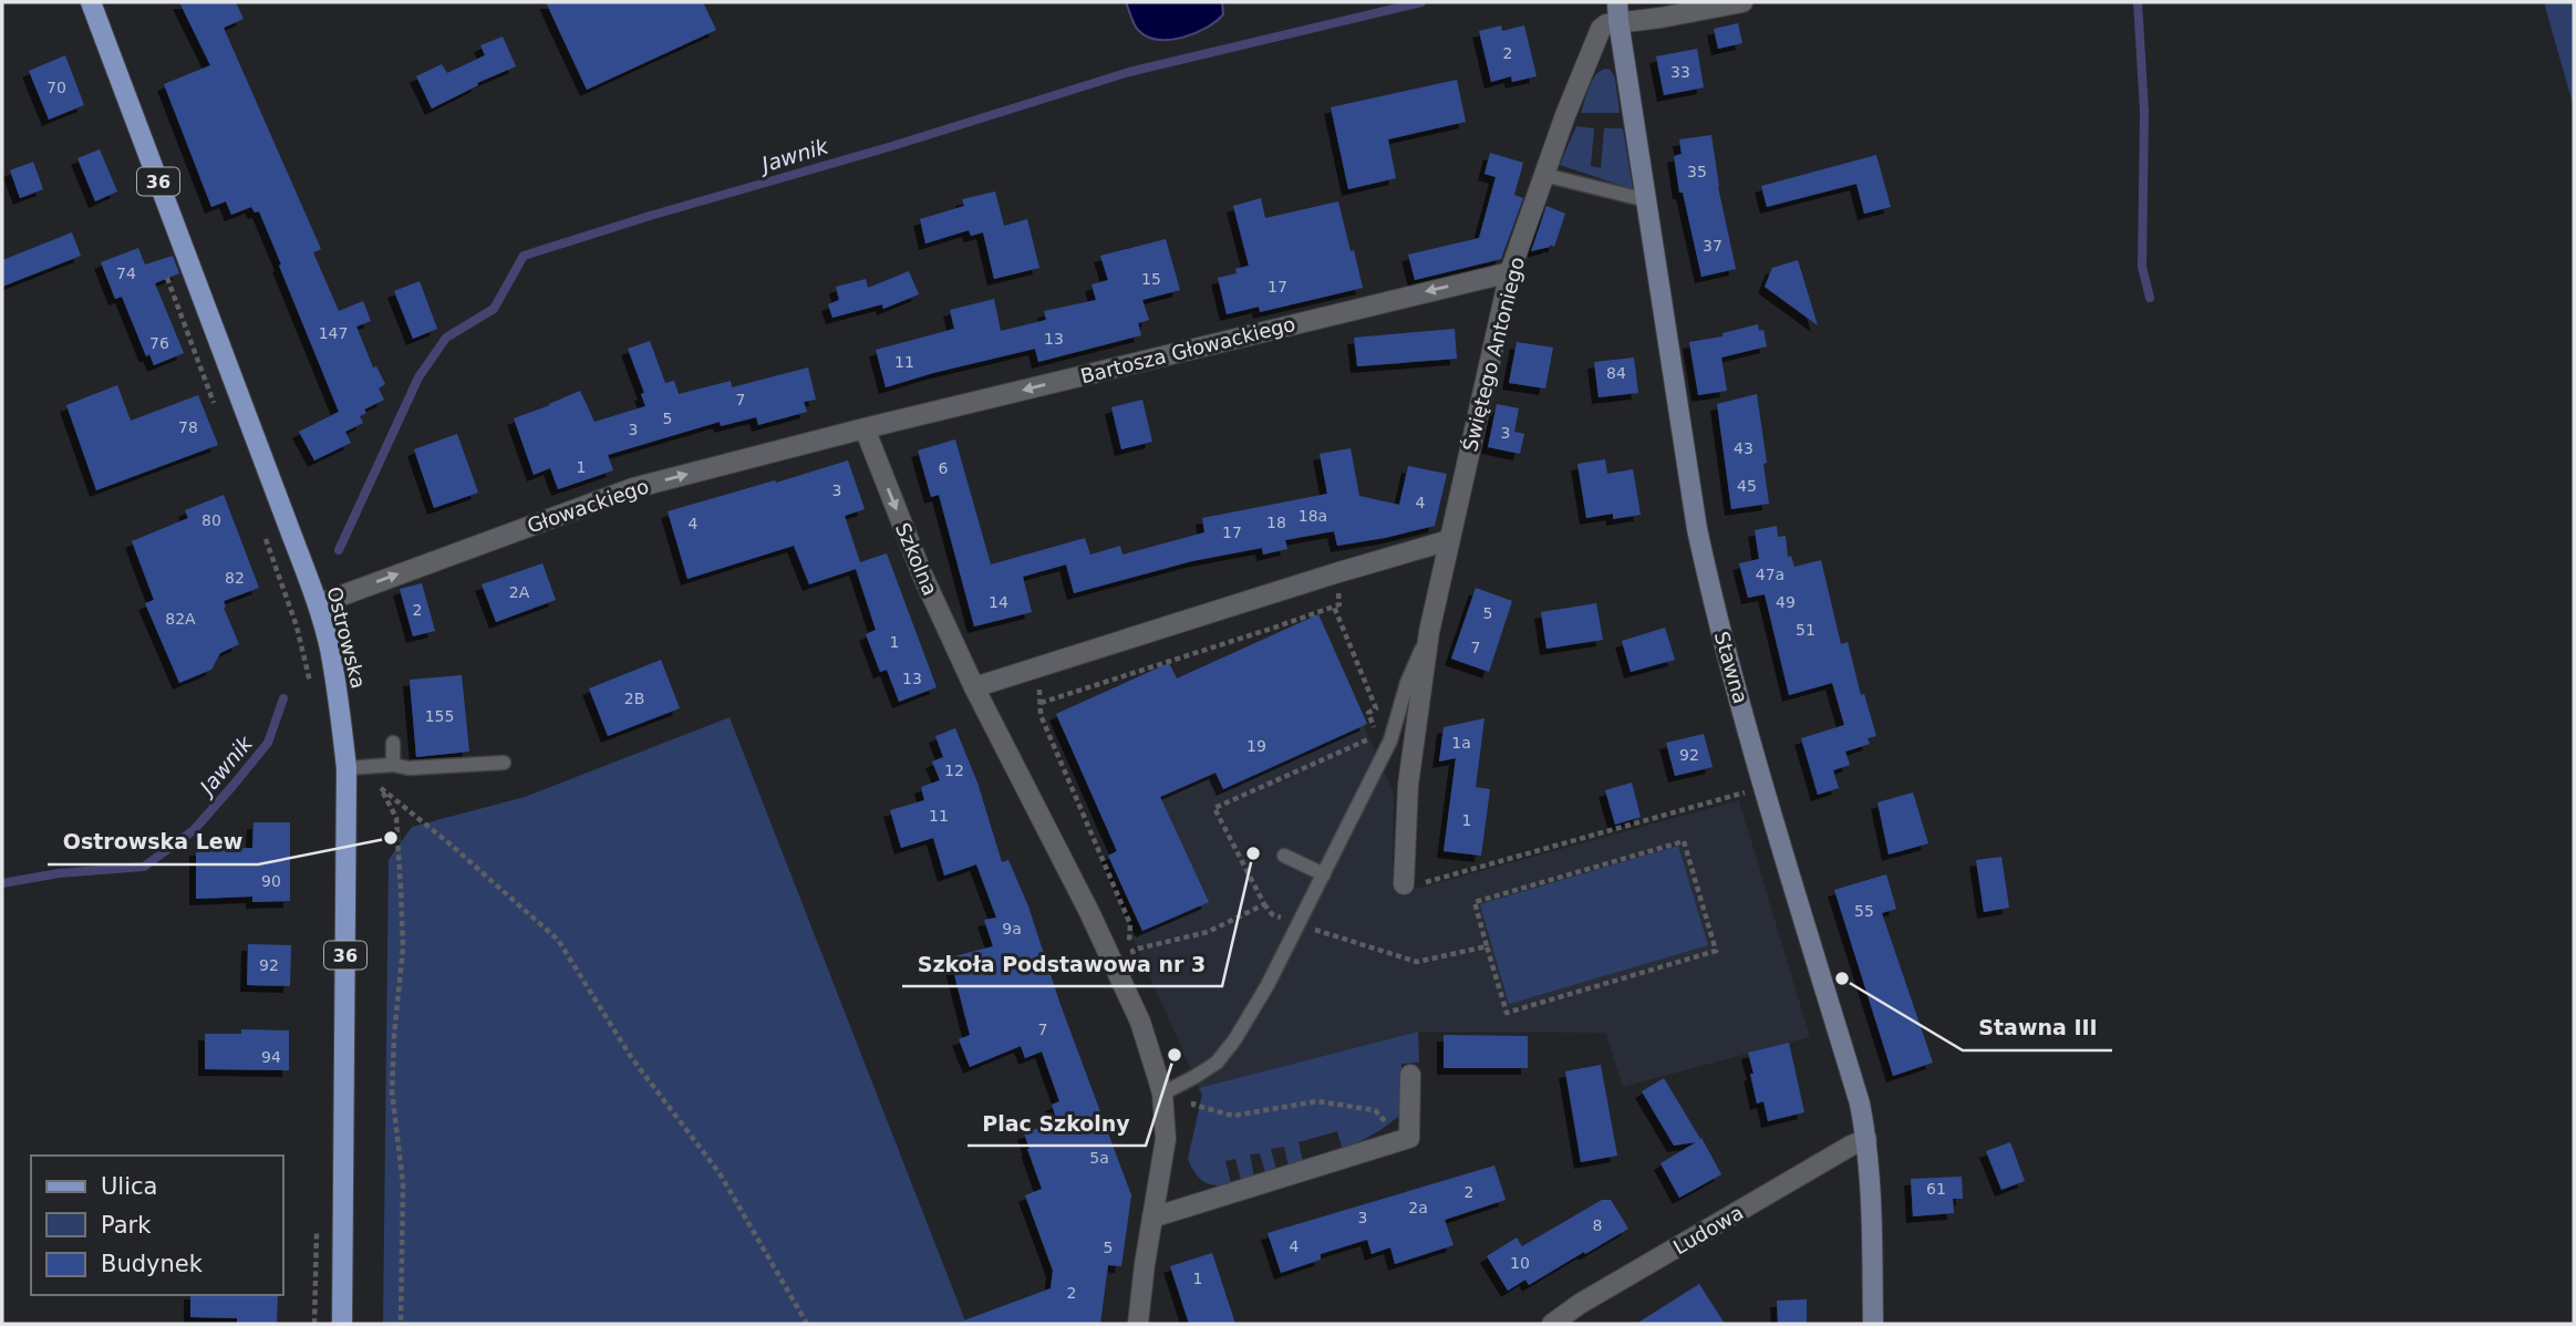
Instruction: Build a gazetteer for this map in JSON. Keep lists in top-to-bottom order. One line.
{"streets":{"main road":["36","Ostrowska"],"street":["Bartosza Głowackiego","Świętego Antoniego","Głowackiego","Szkolna","Stawna","Ludowa"]},"crossings":[["Bartosza Głowackiego","Świętego Antoniego"],["Bartosza Głowackiego","Głowackiego"],["Bartosza Głowackiego","Szkolna"],["Świętego Antoniego","Stawna"],["Głowackiego","Szkolna"],["Głowackiego","Ostrowska"],["Stawna","Ludowa"]],"one_way":["Bartosza Głowackiego","Głowackiego"],"water":["Jawnik"],"places":["Ostrowska Lew","Szkoła Podstawowa nr 3","Stawna III","Plac Szkolny"],"house_numbers":["2","33","70","35","37","74","15","17","147","13","76","11","84","7","5","78","3","3","43","1","6","45","3","4","18a","80","18","4","17","47a","82","2A","14","49","2","5","82A","51","1","7","13","2B","155","1a","19","92","12","11","1","90","55","9a","92","7","94","5a","61","2","2a","3","8","4","5","10","1","2"],"legend":["Ulica","Park","Budynek"]}
